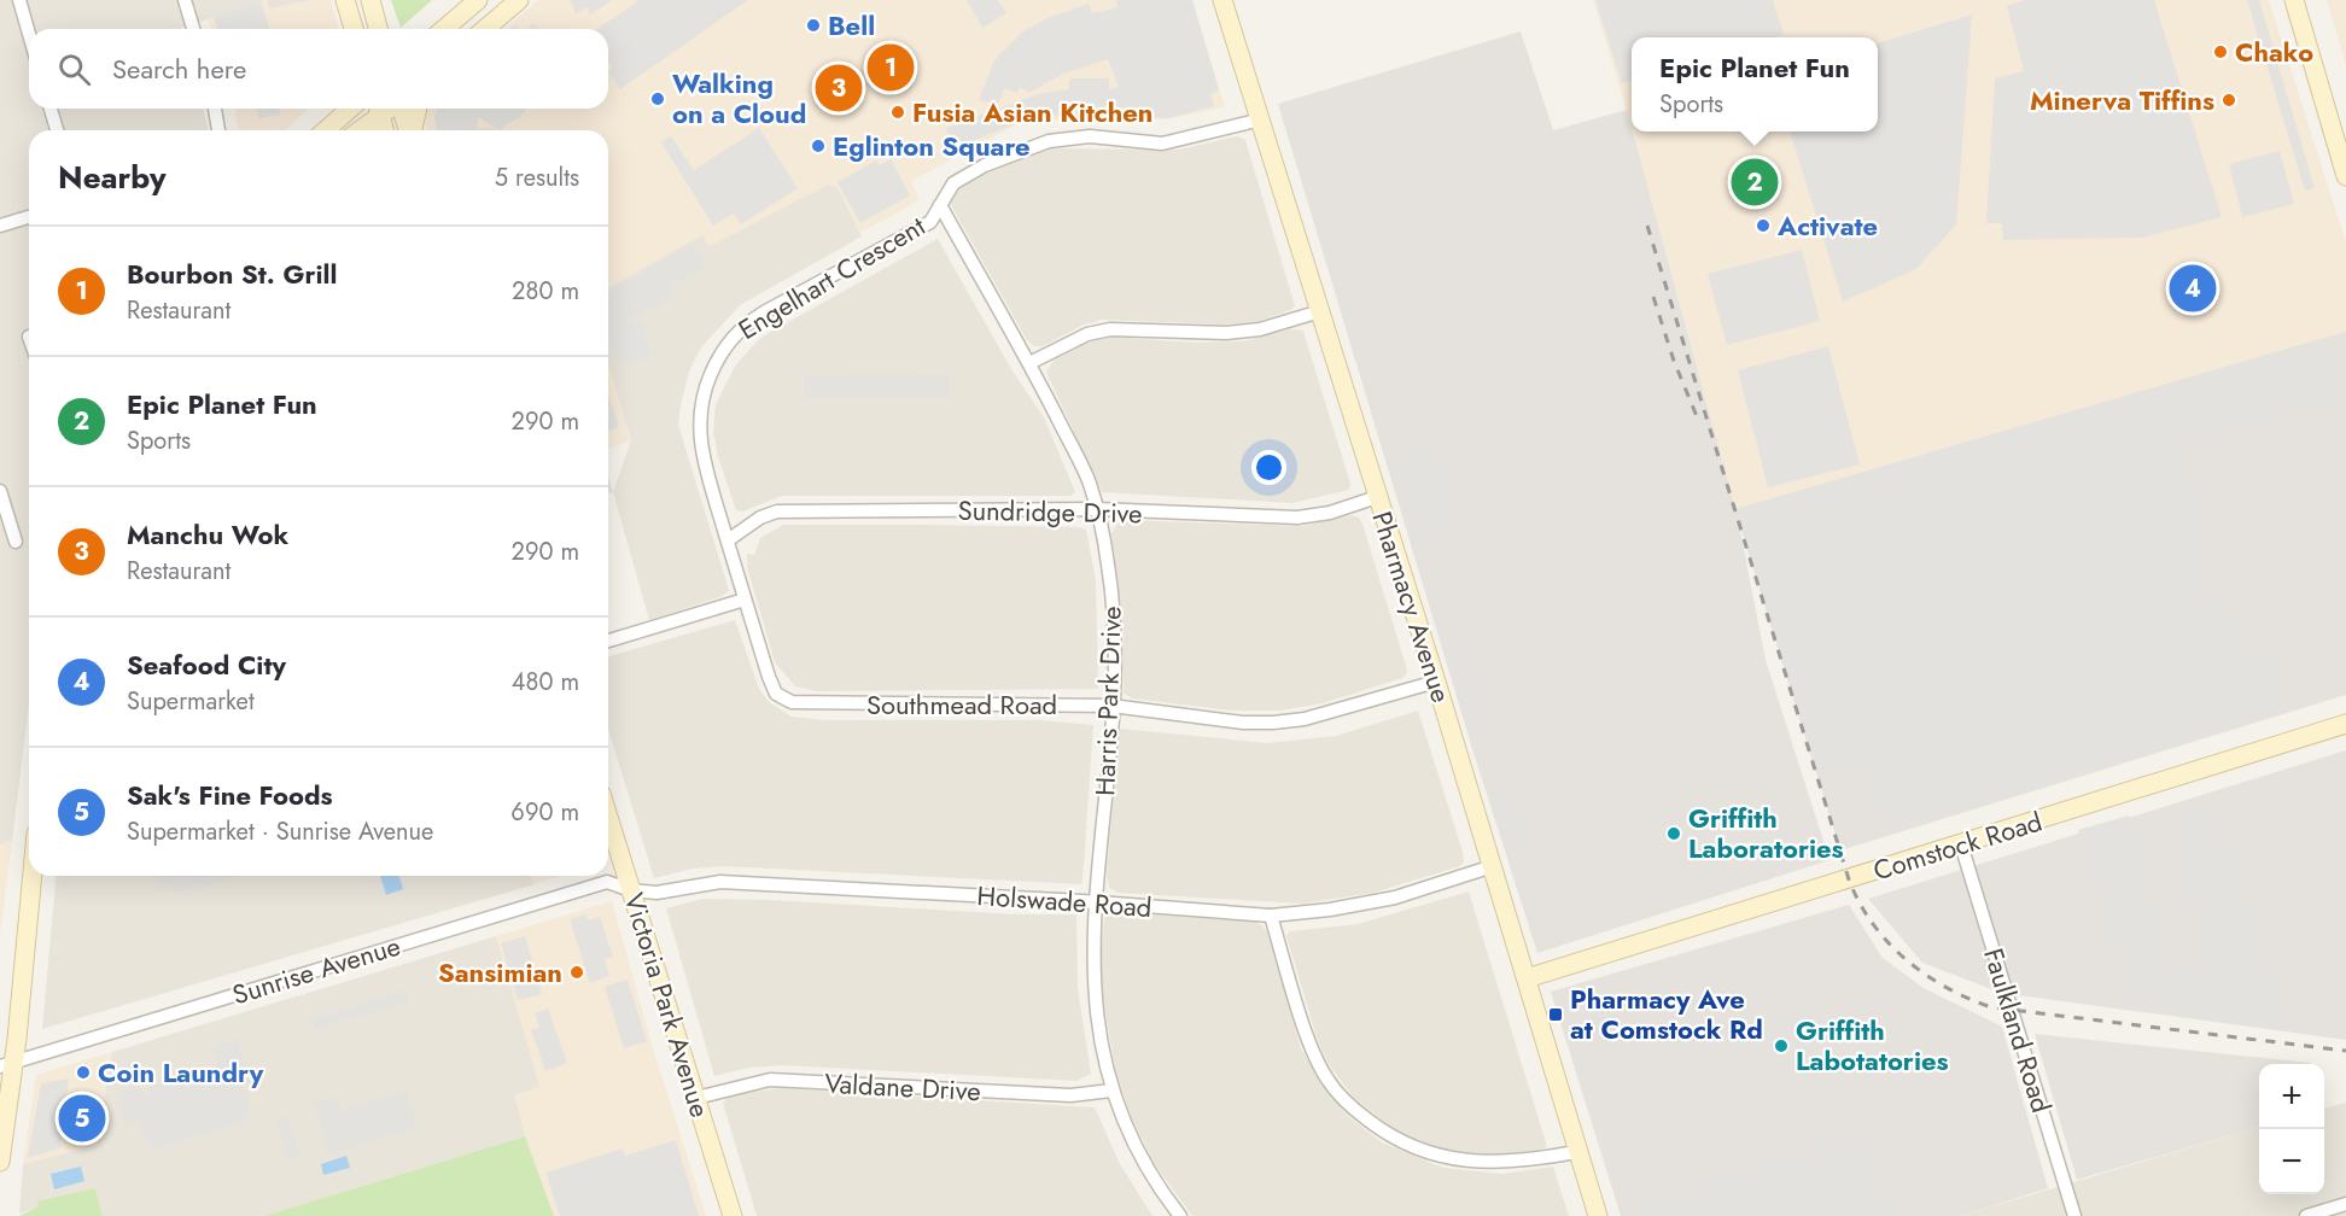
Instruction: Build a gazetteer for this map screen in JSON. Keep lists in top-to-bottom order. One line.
{"streets":{"street":["Engelhart Crescent","Sundridge Drive","Pharmacy Avenue","Harris Park Drive","Southmead Road","Comstock Road","Holswade Road","Sunrise Avenue","Victoria Park Avenue","Faulkland Road","Valdane Drive"]},"crossings":[["Engelhart Crescent","Sundridge Drive"],["Engelhart Crescent","Pharmacy Avenue"],["Engelhart Crescent","Harris Park Drive"],["Engelhart Crescent","Southmead Road"],["Sundridge Drive","Pharmacy Avenue"],["Sundridge Drive","Harris Park Drive"],["Pharmacy Avenue","Southmead Road"],["Pharmacy Avenue","Comstock Road"],["Pharmacy Avenue","Holswade Road"],["Harris Park Drive","Southmead Road"],["Harris Park Drive","Holswade Road"],["Harris Park Drive","Valdane Drive"],["Comstock Road","Faulkland Road"],["Holswade Road","Sunrise Avenue"],["Holswade Road","Victoria Park Avenue"],["Sunrise Avenue","Victoria Park Avenue"],["Victoria Park Avenue","Valdane Drive"]],"places":{"other":["Bell","Chako","Walking on a Cloud","Minerva Tiffins","Fusia Asian Kitchen","Eglinton Square","Activate","Griffith Laboratories","Sansimian","Griffith Labotatories","Coin Laundry"],"transit":["Pharmacy Ave at Comstock Rd"]},"page":{"search":"Search here","popup":["Epic Planet Fun","Sports"],"pins":["1","3","2","4","5"],"heading":["Nearby","5 results"],"list":[{"mark":"1","name":"Bourbon St. Grill","note":"Restaurant","value":"280 m"},{"mark":"2","name":"Epic Planet Fun","note":"Sports","value":"290 m"},{"mark":"3","name":"Manchu Wok","note":"Restaurant","value":"290 m"},{"mark":"4","name":"Seafood City","note":"Supermarket","value":"480 m"},{"mark":"5","name":"Sak's Fine Foods","note":"Supermarket · Sunrise Avenue","value":"690 m"}],"map_buttons":["+","−"]}}
